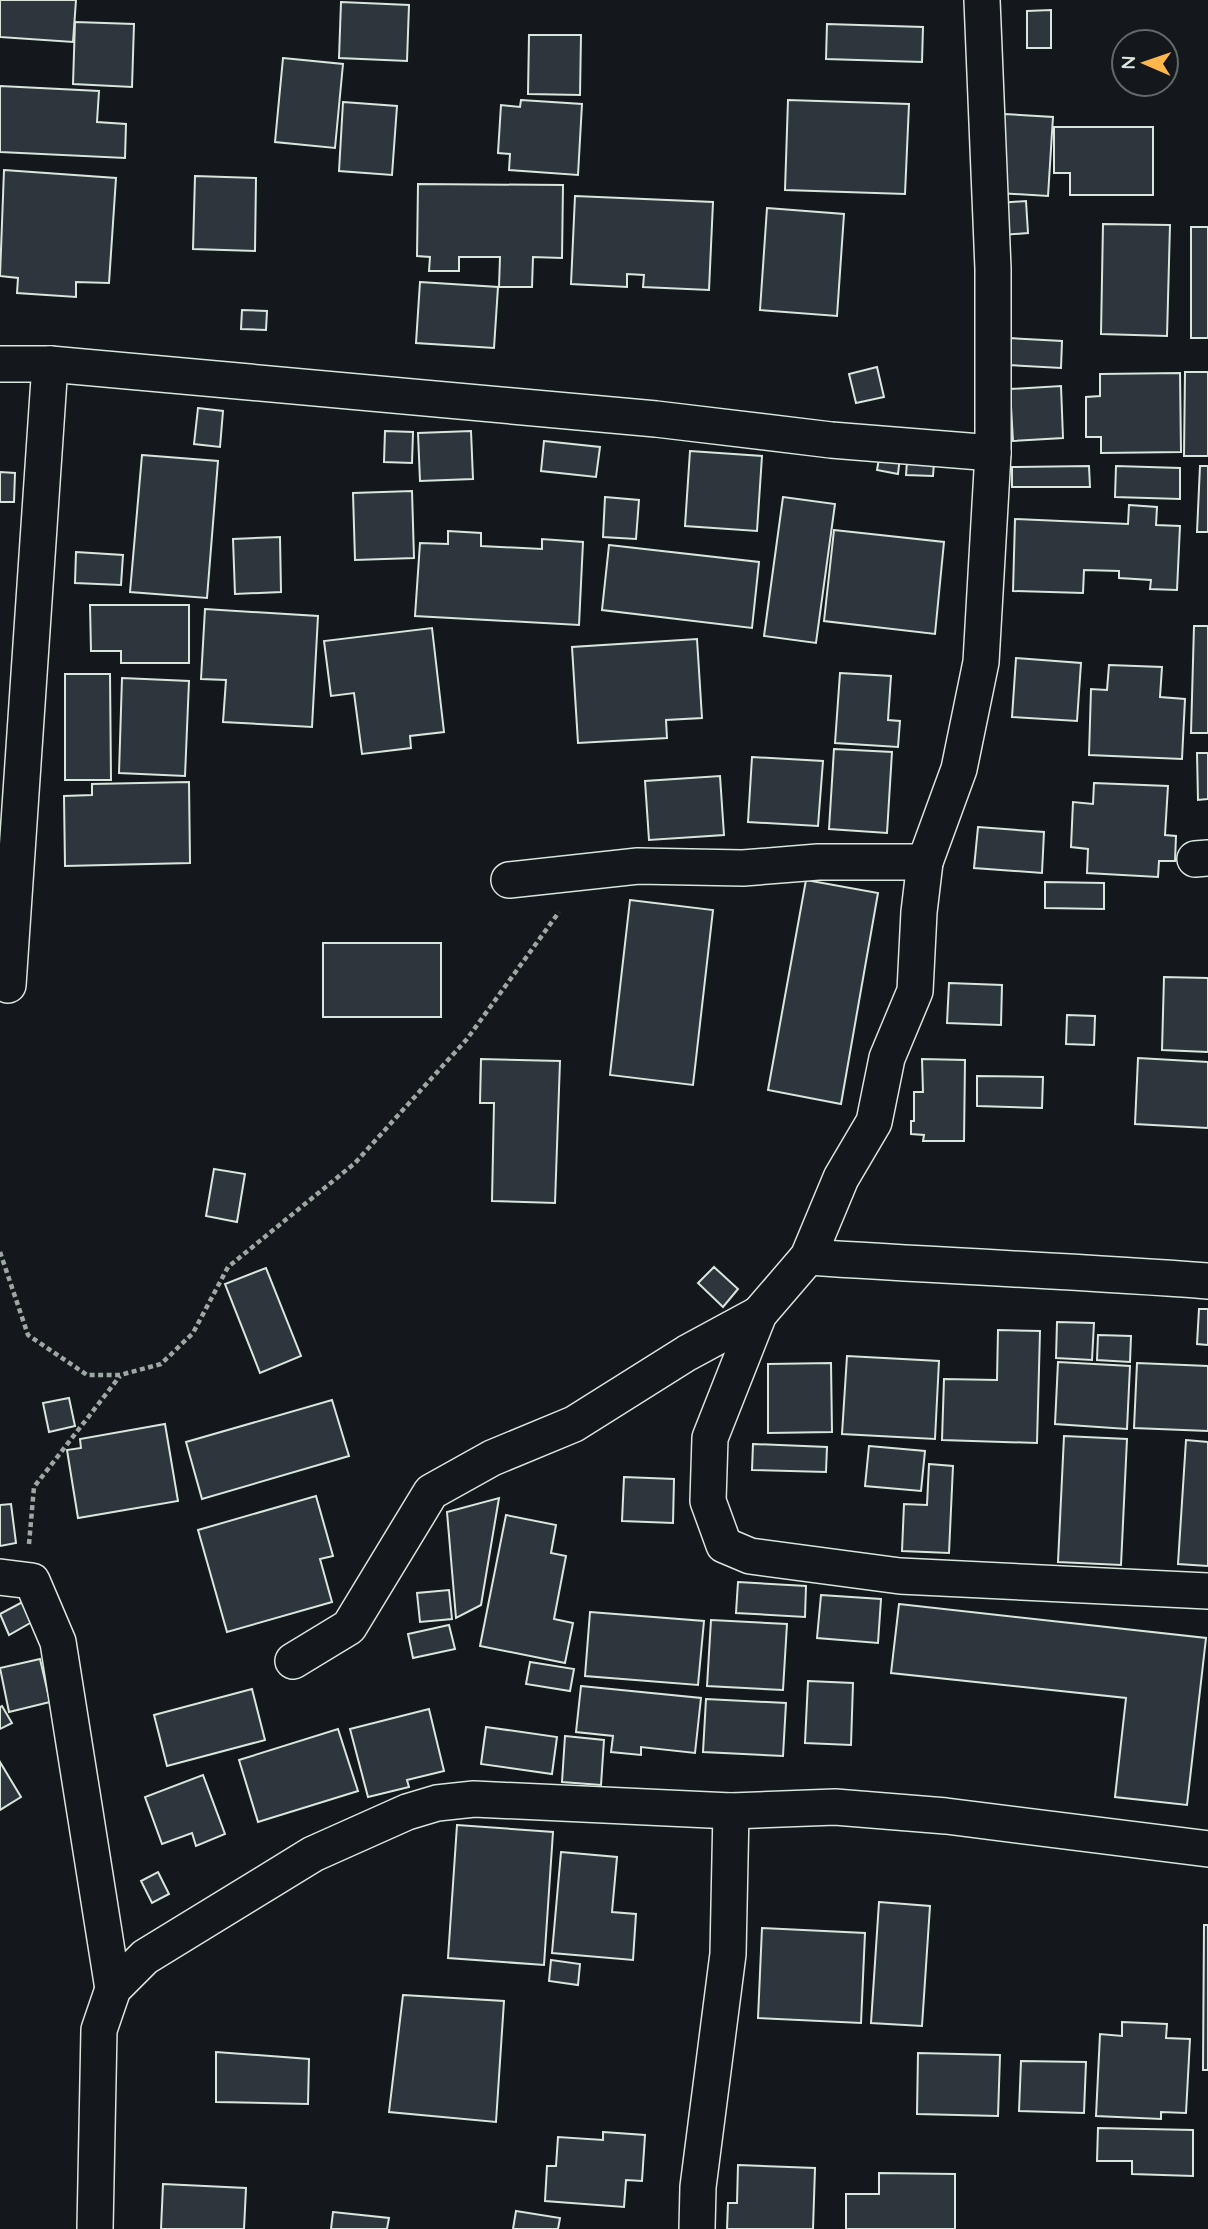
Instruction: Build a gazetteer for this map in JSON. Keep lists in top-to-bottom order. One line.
{"north":"left"}
